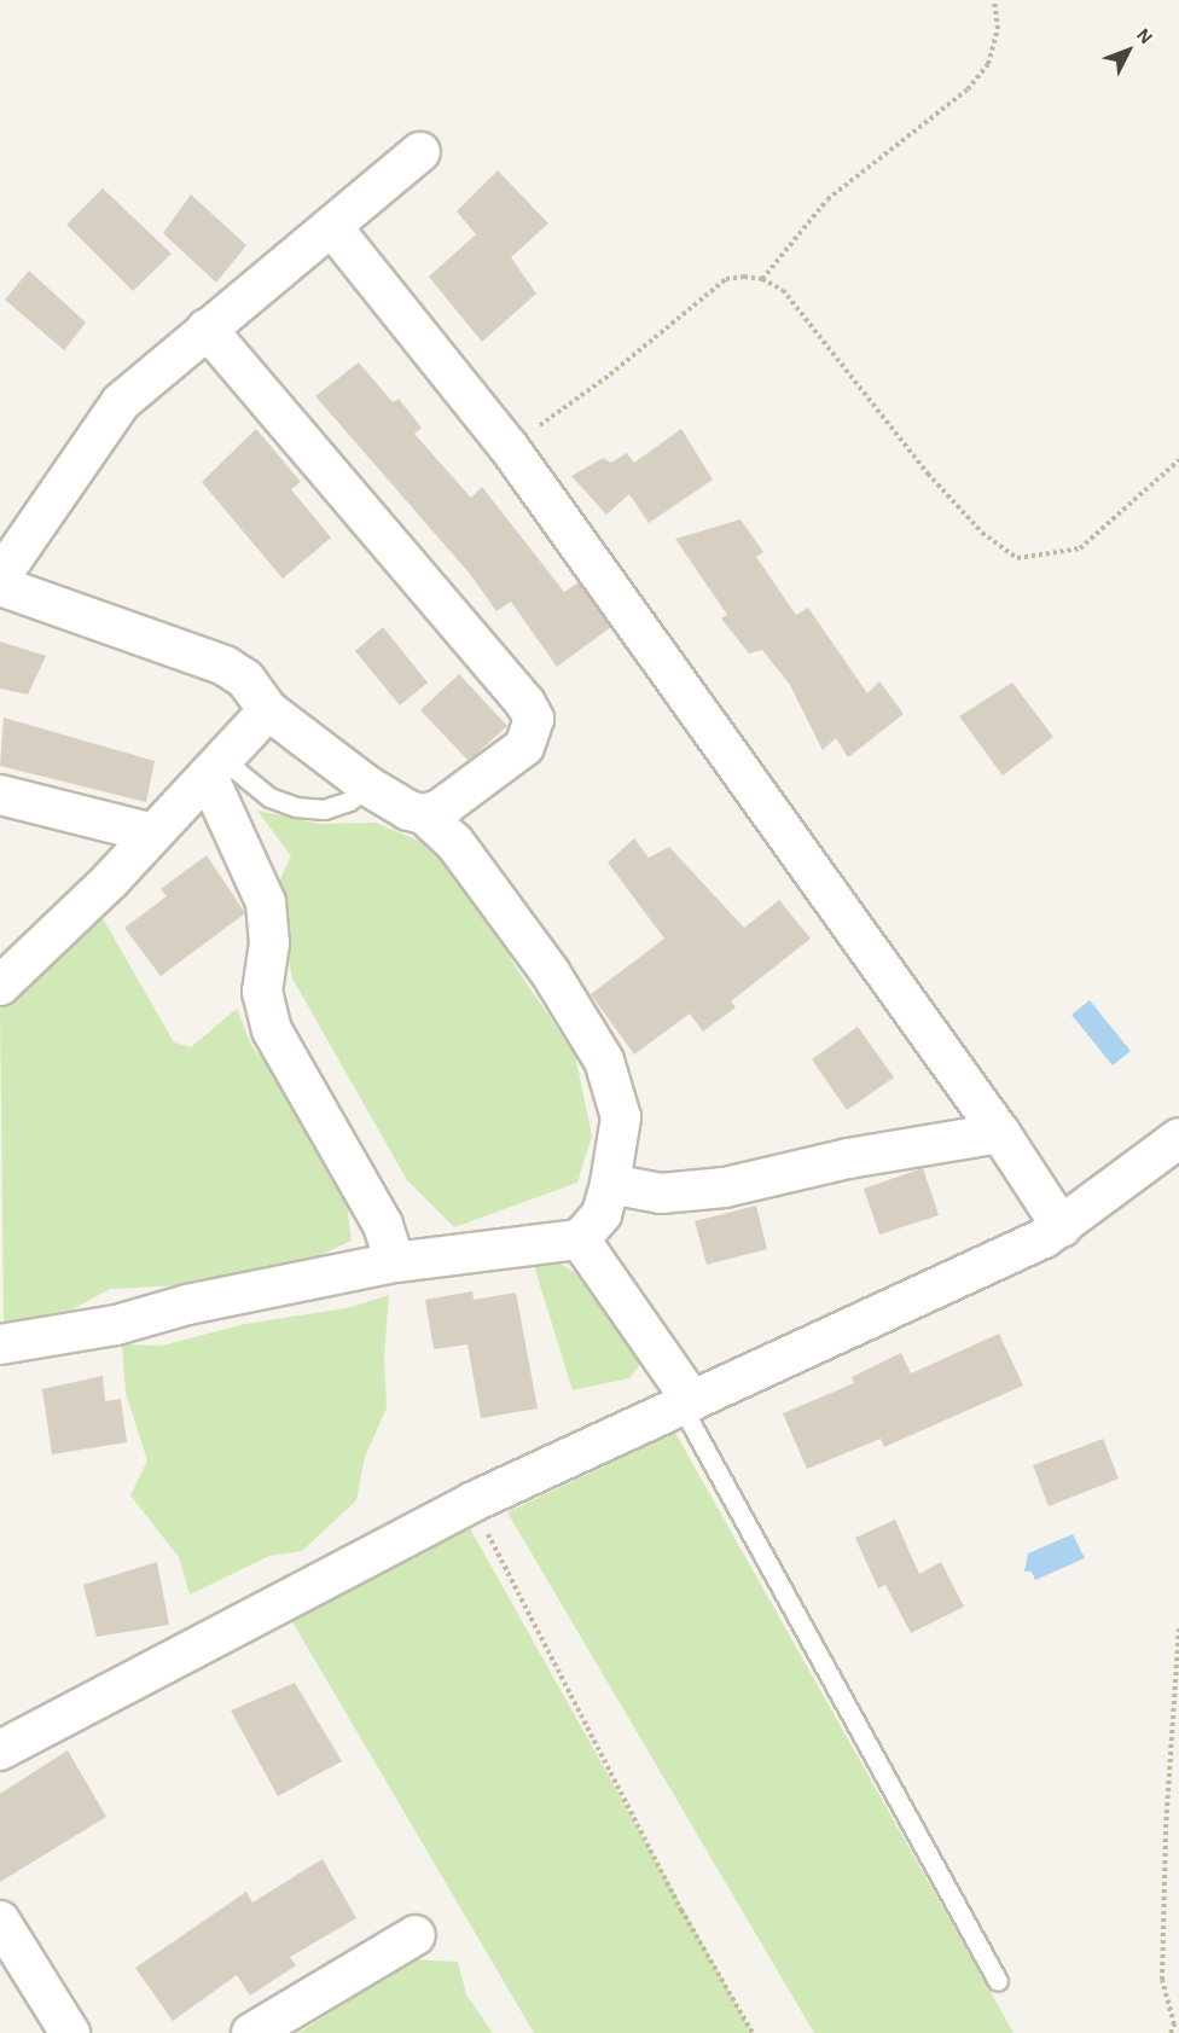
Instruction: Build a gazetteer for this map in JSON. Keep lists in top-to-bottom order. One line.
{"north":"top right"}
